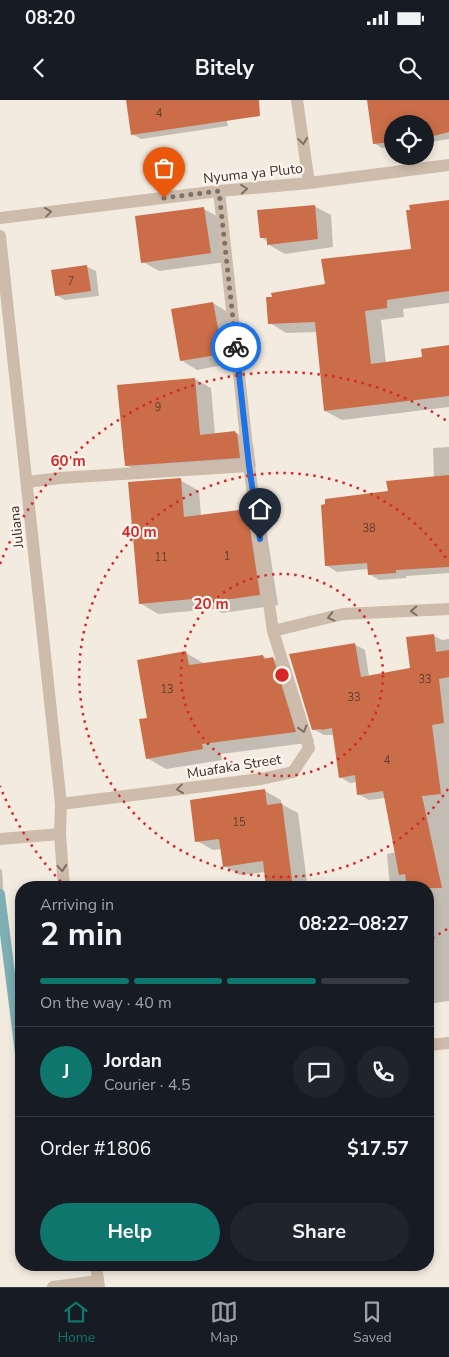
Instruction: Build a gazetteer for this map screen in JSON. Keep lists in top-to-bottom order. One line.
{"streets":{"street":["Nyuma ya Pluto","Juliana","Muafaka Street"]},"crossings":[["Juliana","Muafaka Street"]],"one_way":["Nyuma ya Pluto"],"house_numbers":["4","7","9","38","1","11","33","13","33","4","15"],"page":{"status":"08:20","header":"Bitely","heading":["2 min","Arriving in","08:22–08:27"],"panel":["Jordan","Courier · 4.5","Order #1806","$17.57"],"bar":"On the way · 40 m","round":"J","buttons":["Help","Share"],"tabs":["Home","Map","Saved"]},"rings":["60 m","40 m","20 m"]}
